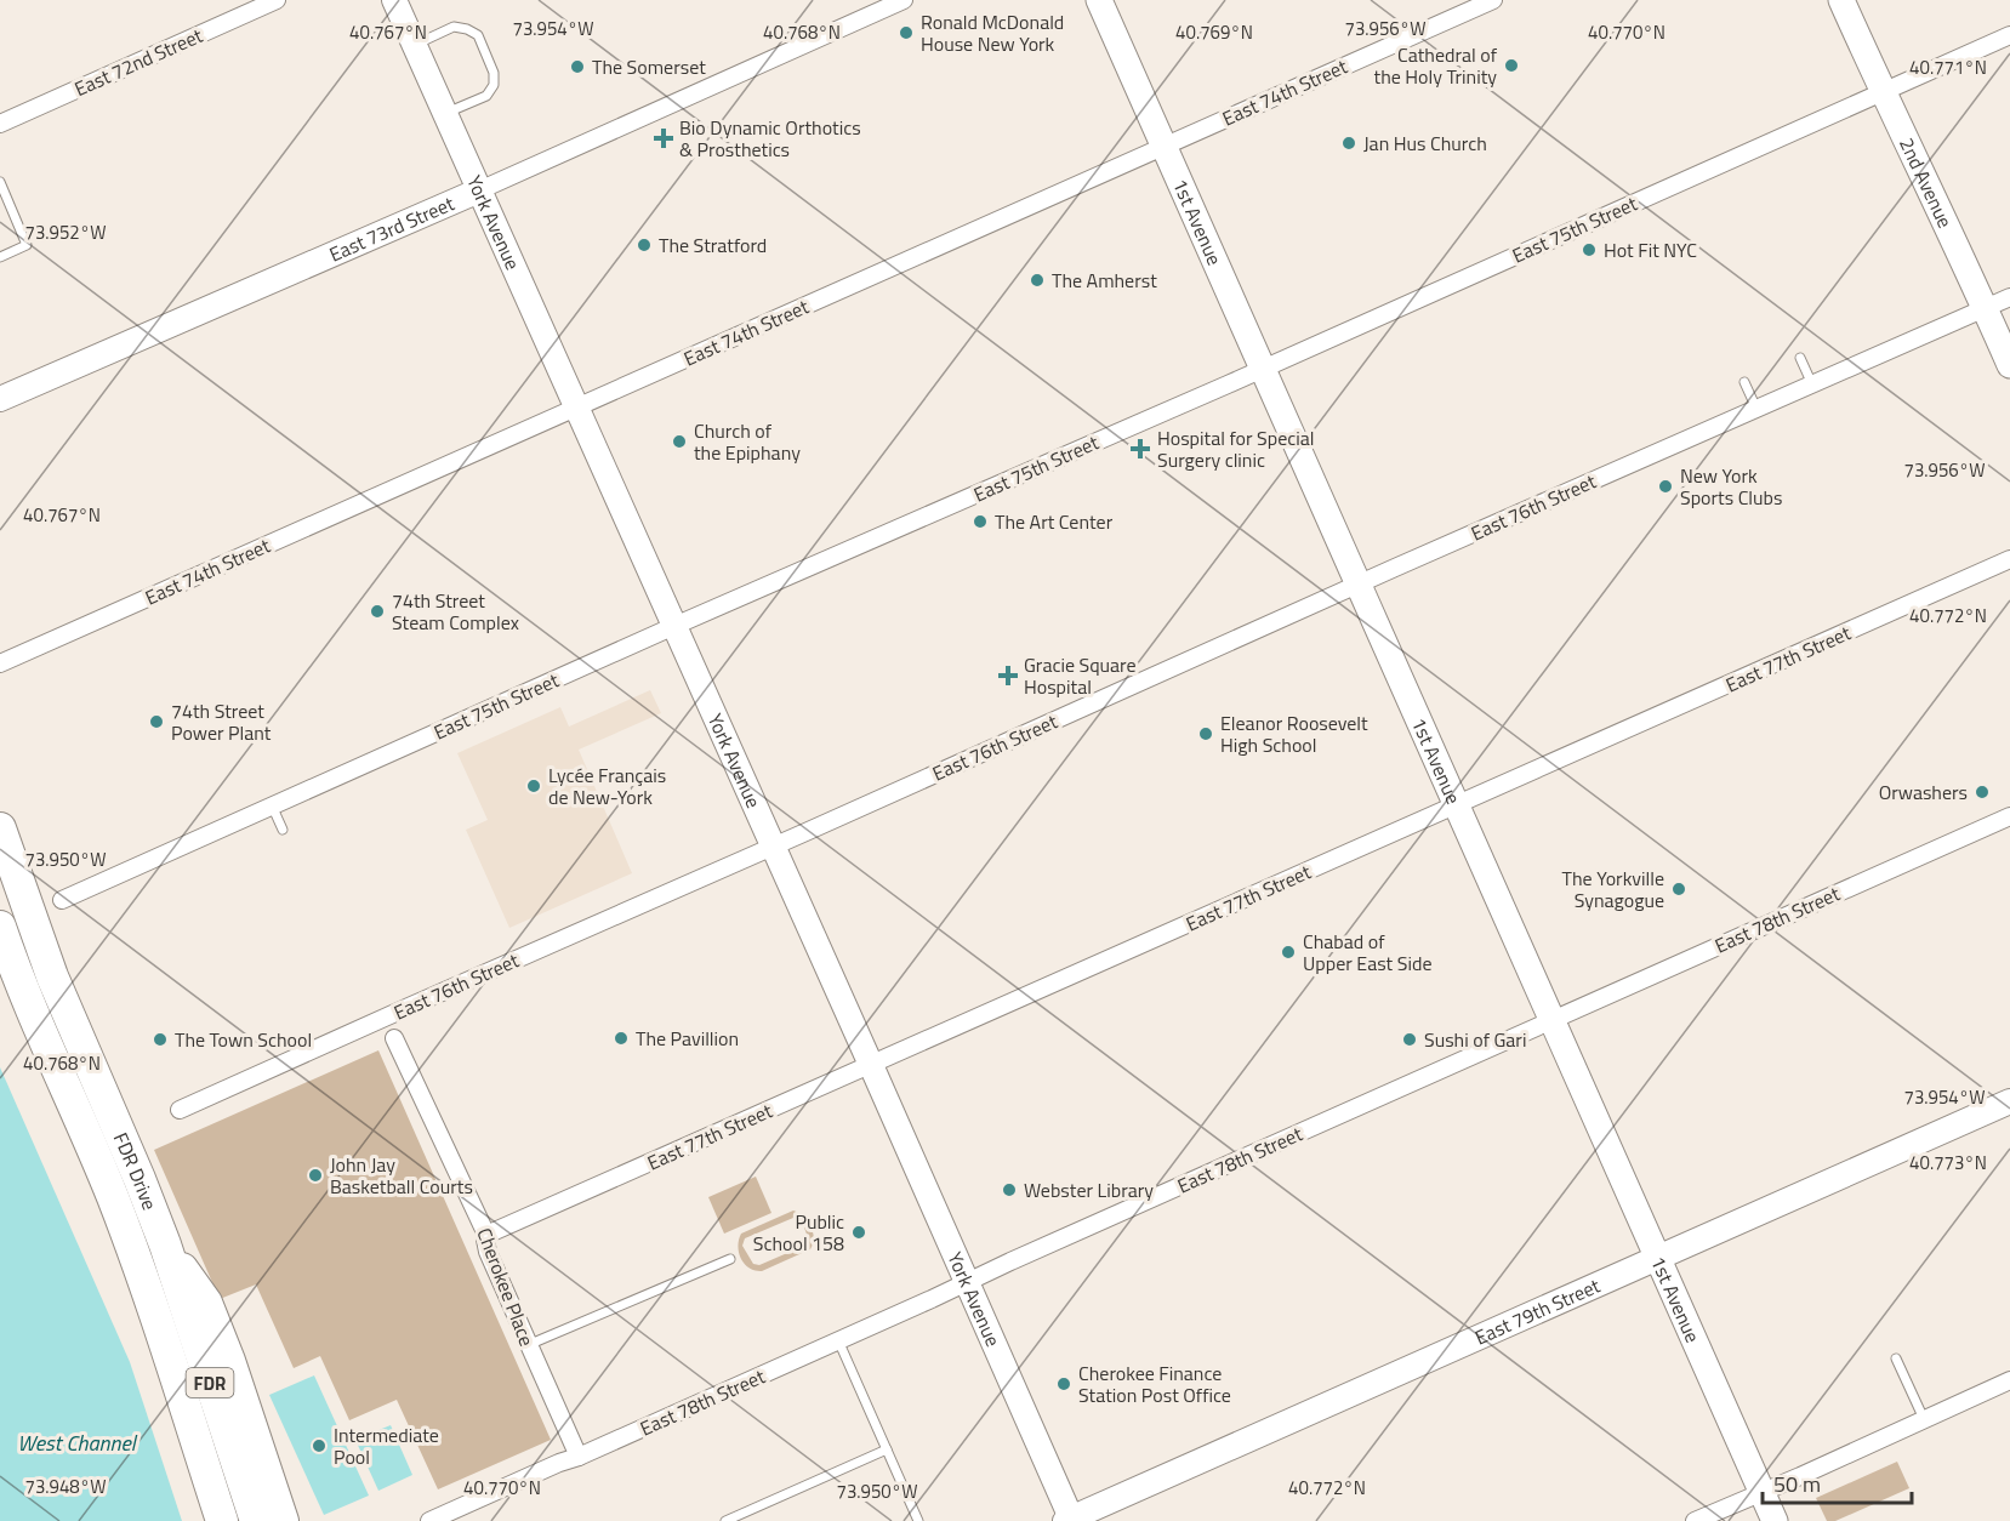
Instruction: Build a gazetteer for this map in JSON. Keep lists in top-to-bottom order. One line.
{"streets":{"highway":["FDR Drive","FDR"],"main road":["2nd Avenue","York Avenue","1st Avenue","East 73rd Street","East 79th Street"],"street":["East 72nd Street","East 74th Street","East 75th Street","East 76th Street","East 77th Street","East 78th Street","Cherokee Place"]},"crossings":[["East 74th Street","York Avenue"],["East 74th Street","1st Avenue"],["2nd Avenue","East 75th Street"],["2nd Avenue","East 76th Street"],["York Avenue","East 73rd Street"],["York Avenue","East 75th Street"],["York Avenue","East 76th Street"],["York Avenue","East 77th Street"],["York Avenue","East 78th Street"],["York Avenue","East 79th Street"],["1st Avenue","East 75th Street"],["1st Avenue","East 76th Street"],["1st Avenue","East 77th Street"],["1st Avenue","East 78th Street"],["1st Avenue","East 79th Street"],["East 77th Street","Cherokee Place"],["East 78th Street","Cherokee Place"]],"water":["West Channel"],"places":{"other":["Ronald McDonald House New York","Cathedral of the Holy Trinity","The Somerset","Jan Hus Church","The Stratford","Hot Fit NYC","The Amherst","Church of the Epiphany","New York Sports Clubs","The Art Center","74th Street Steam Complex","74th Street Power Plant","Eleanor Roosevelt High School","Lycée Français de New-York","Orwashers","The Yorkville Synagogue","Chabad of Upper East Side","The Pavillion","The Town School","Sushi of Gari","John Jay Basketball Courts","Webster Library","Public School 158","Cherokee Finance Station Post Office","Intermediate Pool"],"health":["Bio Dynamic Orthotics & Prosthetics","Hospital for Special Surgery clinic","Gracie Square Hospital"]},"scale_bar":"50 m","coordinates":["73.954°W","73.956°W","40.767°N","40.768°N","40.769°N","40.770°N","40.771°N","73.952°W","40.772°N","73.950°W","40.773°N","73.948°W"]}
